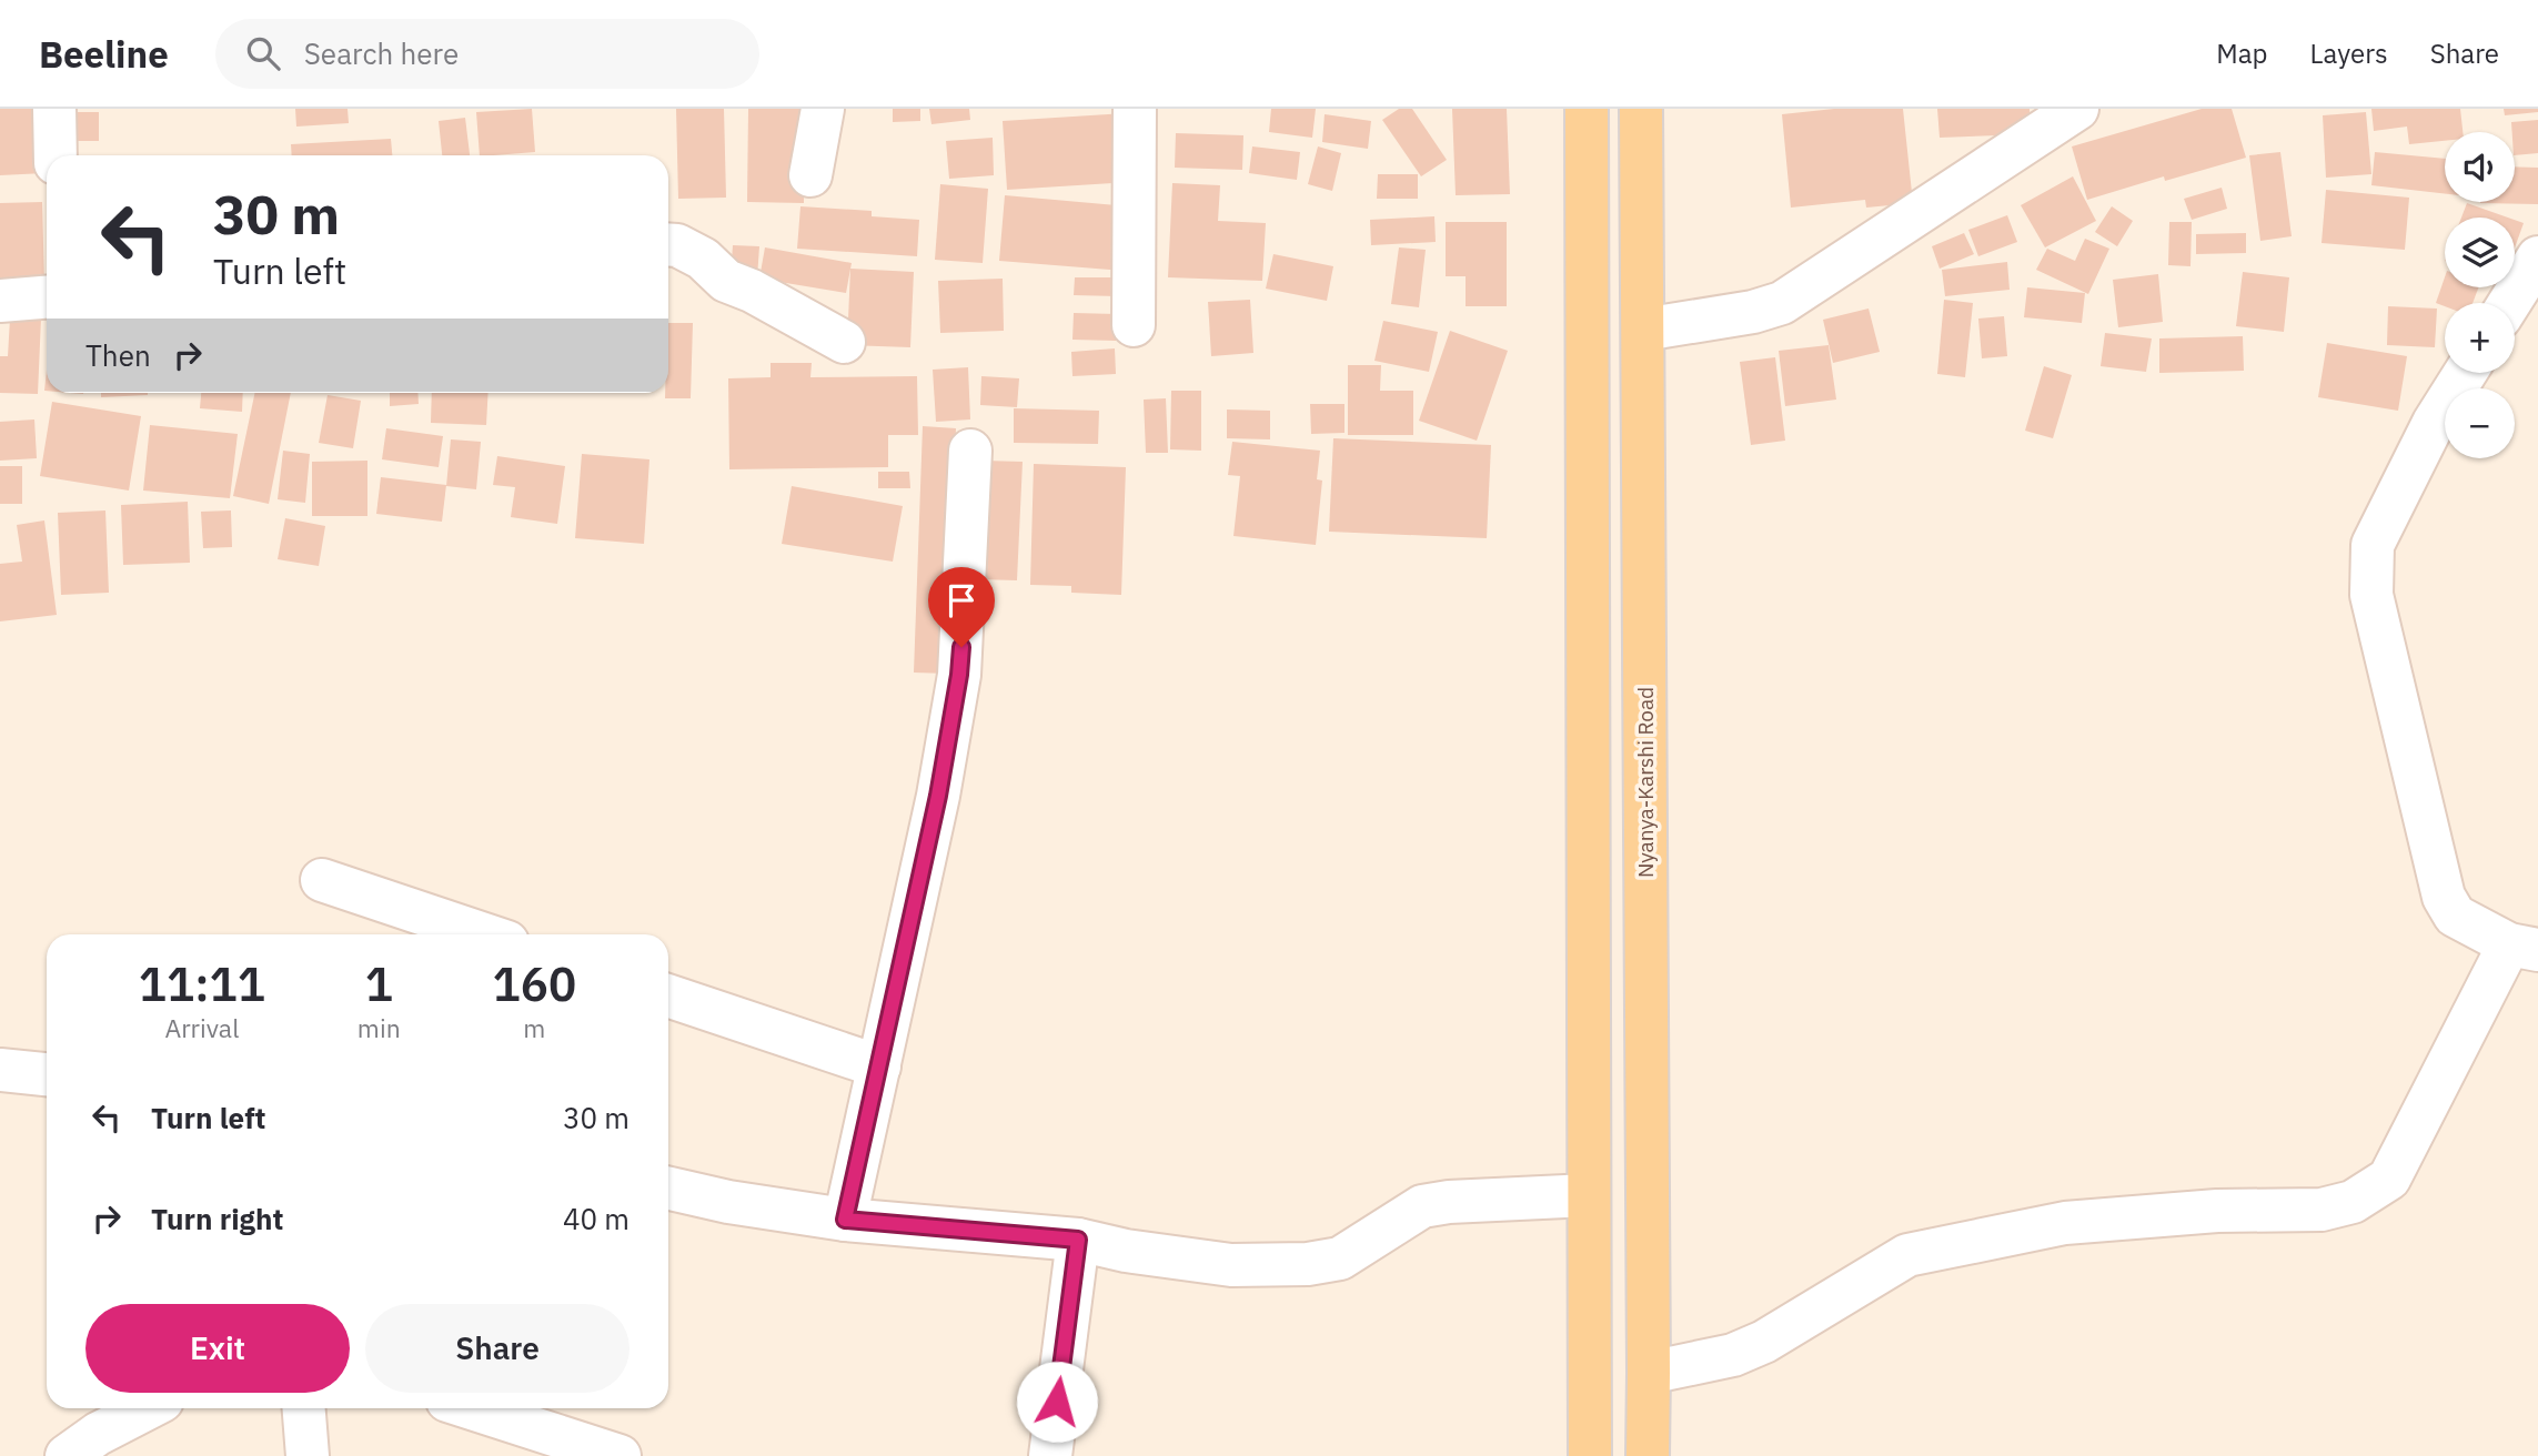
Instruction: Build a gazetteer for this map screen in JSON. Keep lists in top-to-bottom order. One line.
{"streets":{"main road":["Nyanya-Karshi Road"]},"page":{"header":"Beeline","search":"Search here","nav":["Map","Layers","Share"],"map_buttons":["+","−"],"turn":["30 m","Turn left"],"then":"Then","eta":["11:11","Arrival","1","min","160","m"],"list":[{"name":"Turn left","value":"30 m"},{"name":"Turn right","value":"40 m"}],"buttons":["Exit","Share"]}}
